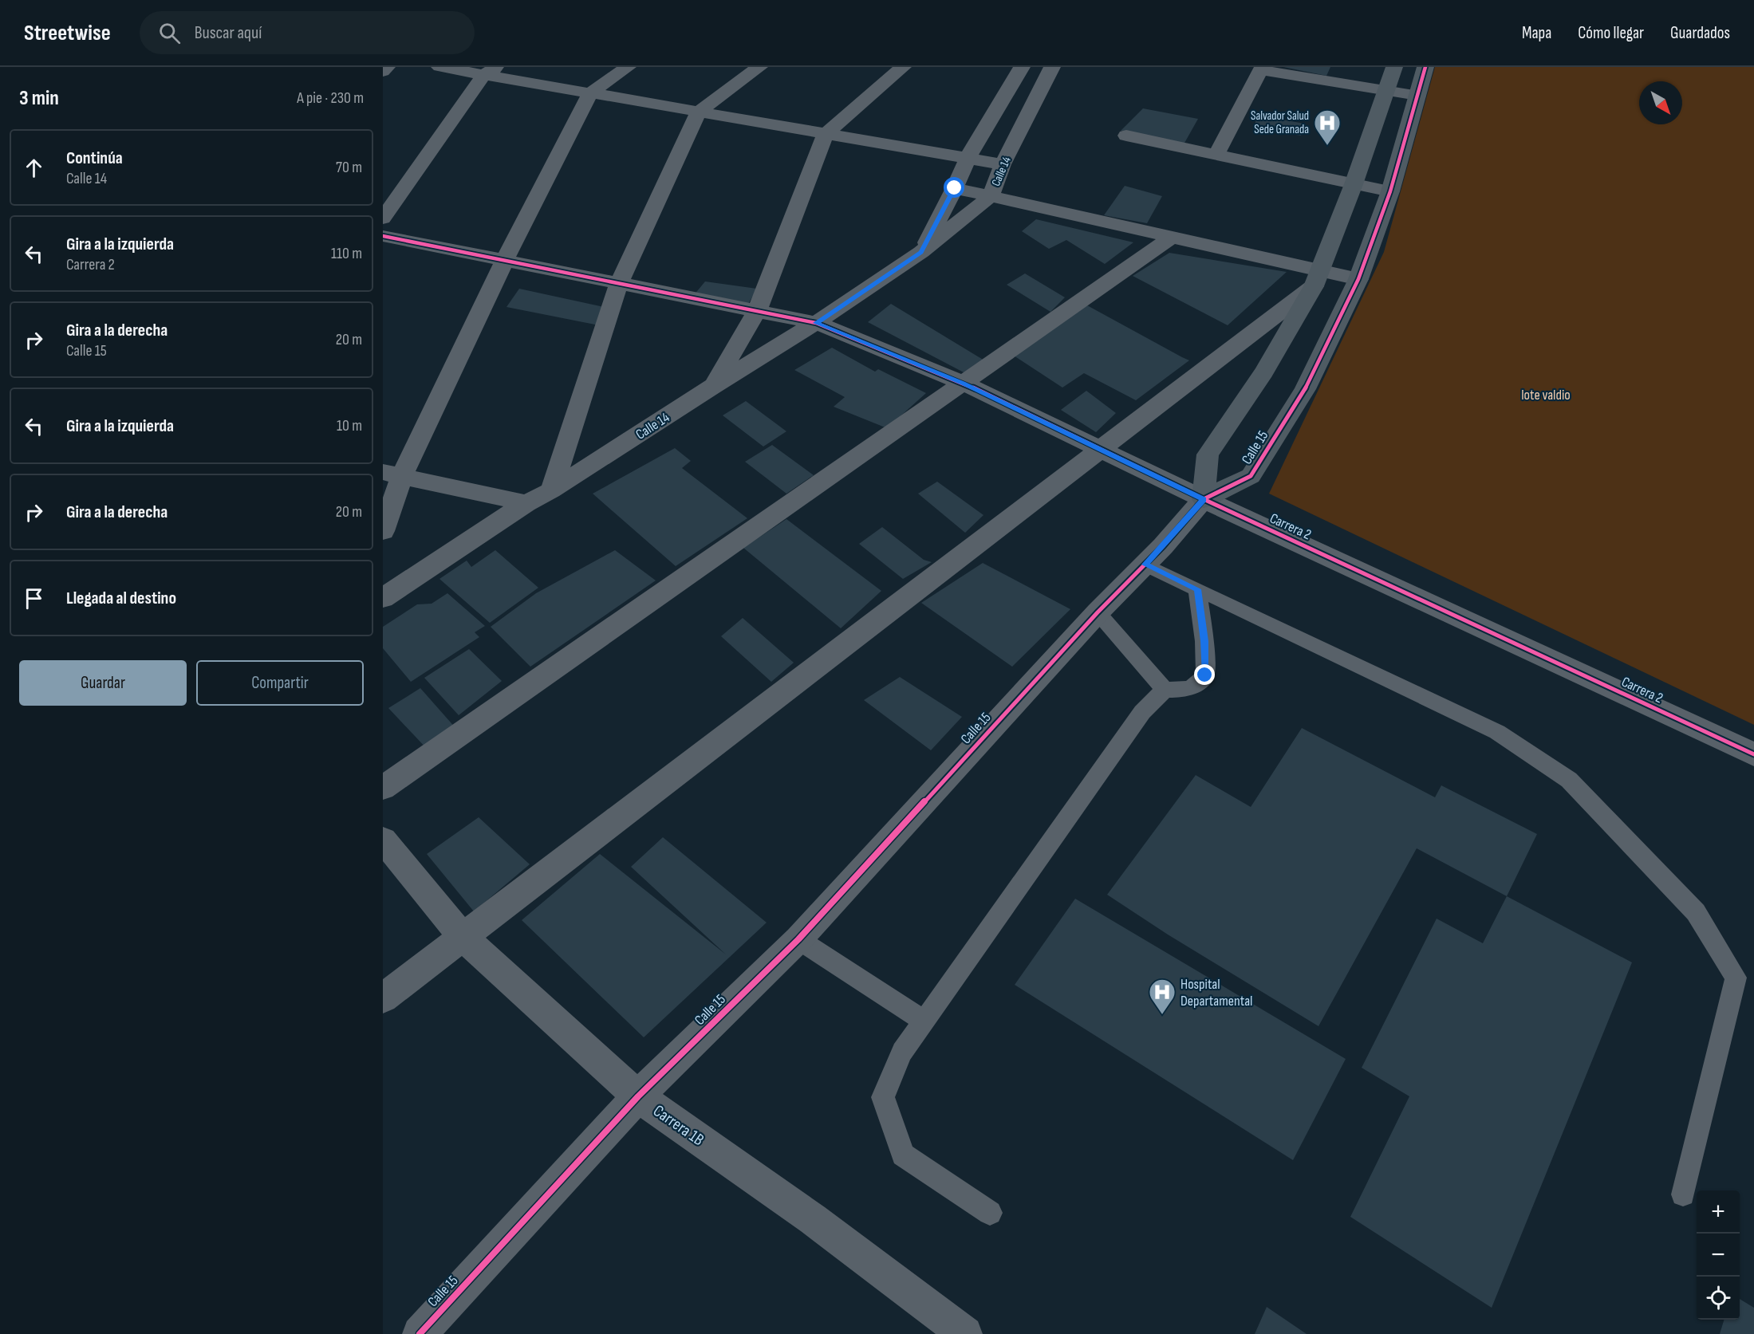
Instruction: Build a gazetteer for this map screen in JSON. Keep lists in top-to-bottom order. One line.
{"streets":{"street":["Calle 14","Calle 15","Carrera 2","Carrera 1B"]},"crossings":[["Calle 14","Carrera 2"],["Calle 15","Carrera 2"],["Calle 15","Carrera 1B"]],"parks":["lote valdio"],"places":{"hospital":["Salvador Salud Sede Granada","Hospital Departamental"]},"north":"bottom right","page":{"header":"Streetwise","search":"Buscar aquí","nav":["Mapa","Cómo llegar","Guardados"],"heading":["3 min","A pie · 230 m"],"list":[["Continúa","Calle 14","70 m"],["Gira a la izquierda","Carrera 2","110 m"],["Gira a la derecha","Calle 15","20 m"],["Gira a la izquierda","10 m"],["Gira a la derecha","20 m"],"Llegada al destino"],"buttons":["Guardar","Compartir"],"map_buttons":["+","−"]}}
